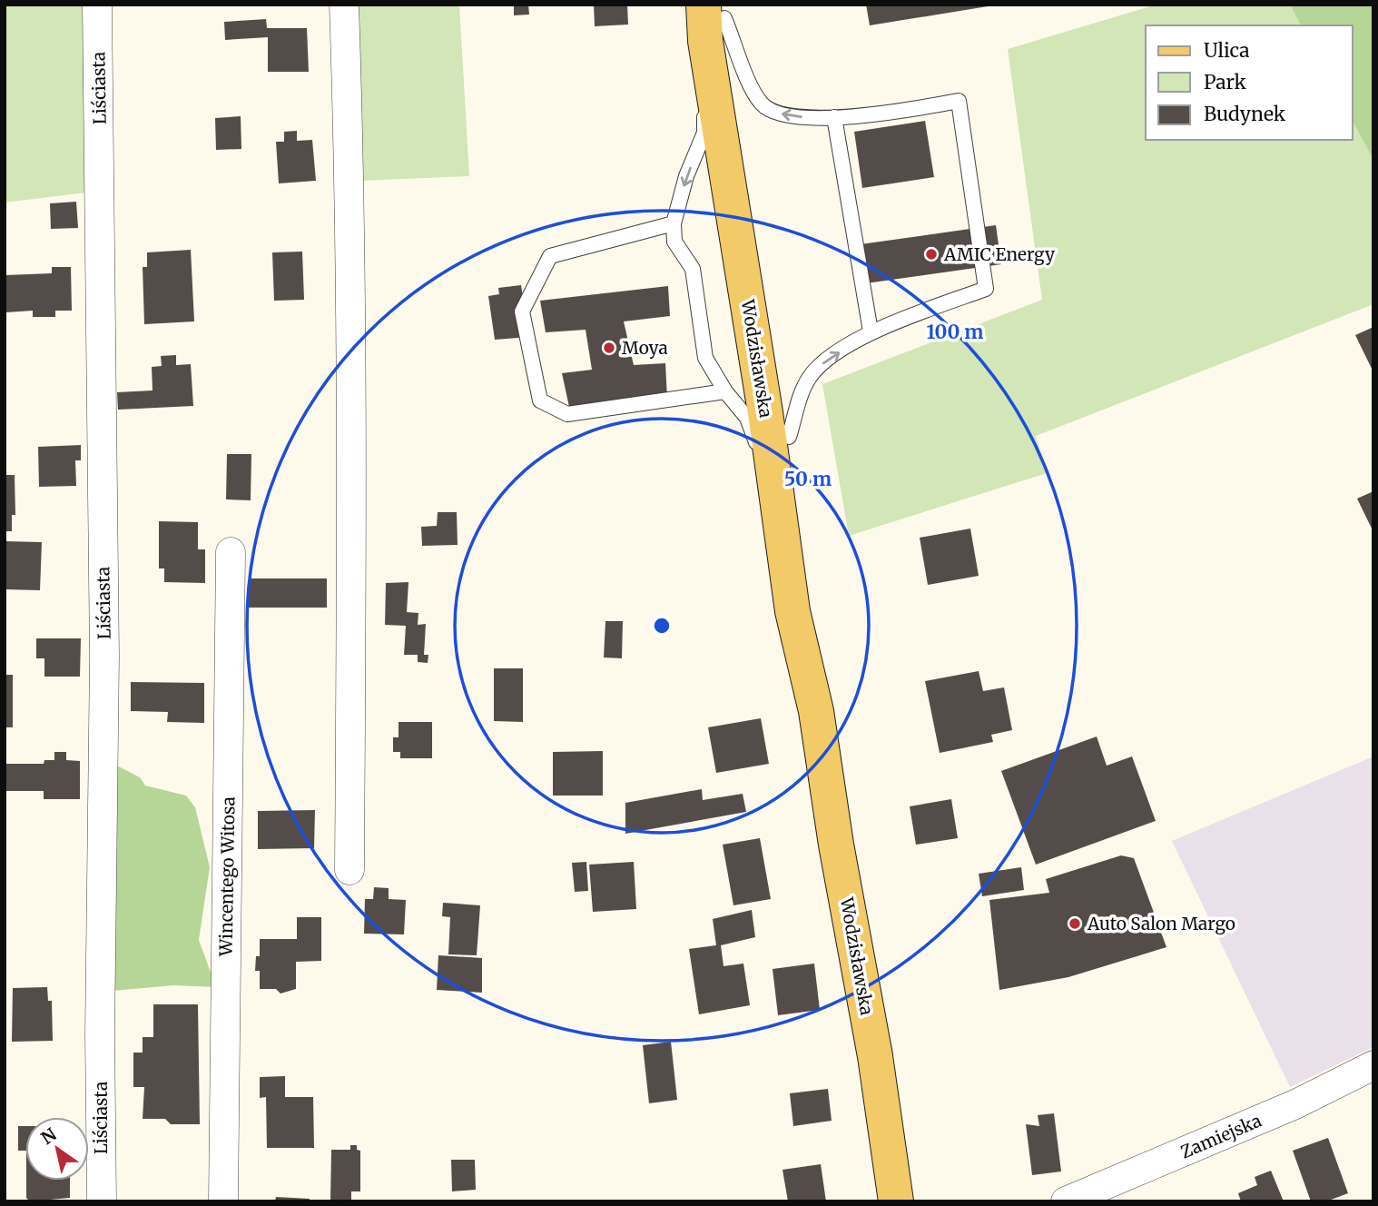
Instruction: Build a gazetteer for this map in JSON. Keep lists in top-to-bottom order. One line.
{"streets":{"main road":["Wodzisławska"],"street":["Liściasta","Wincentego Witosa","Zamiejska"]},"places":["AMIC Energy","Moya","Auto Salon Margo"],"legend":["Ulica","Park","Budynek"],"north":"top left","rings":["100 m","50 m"]}
